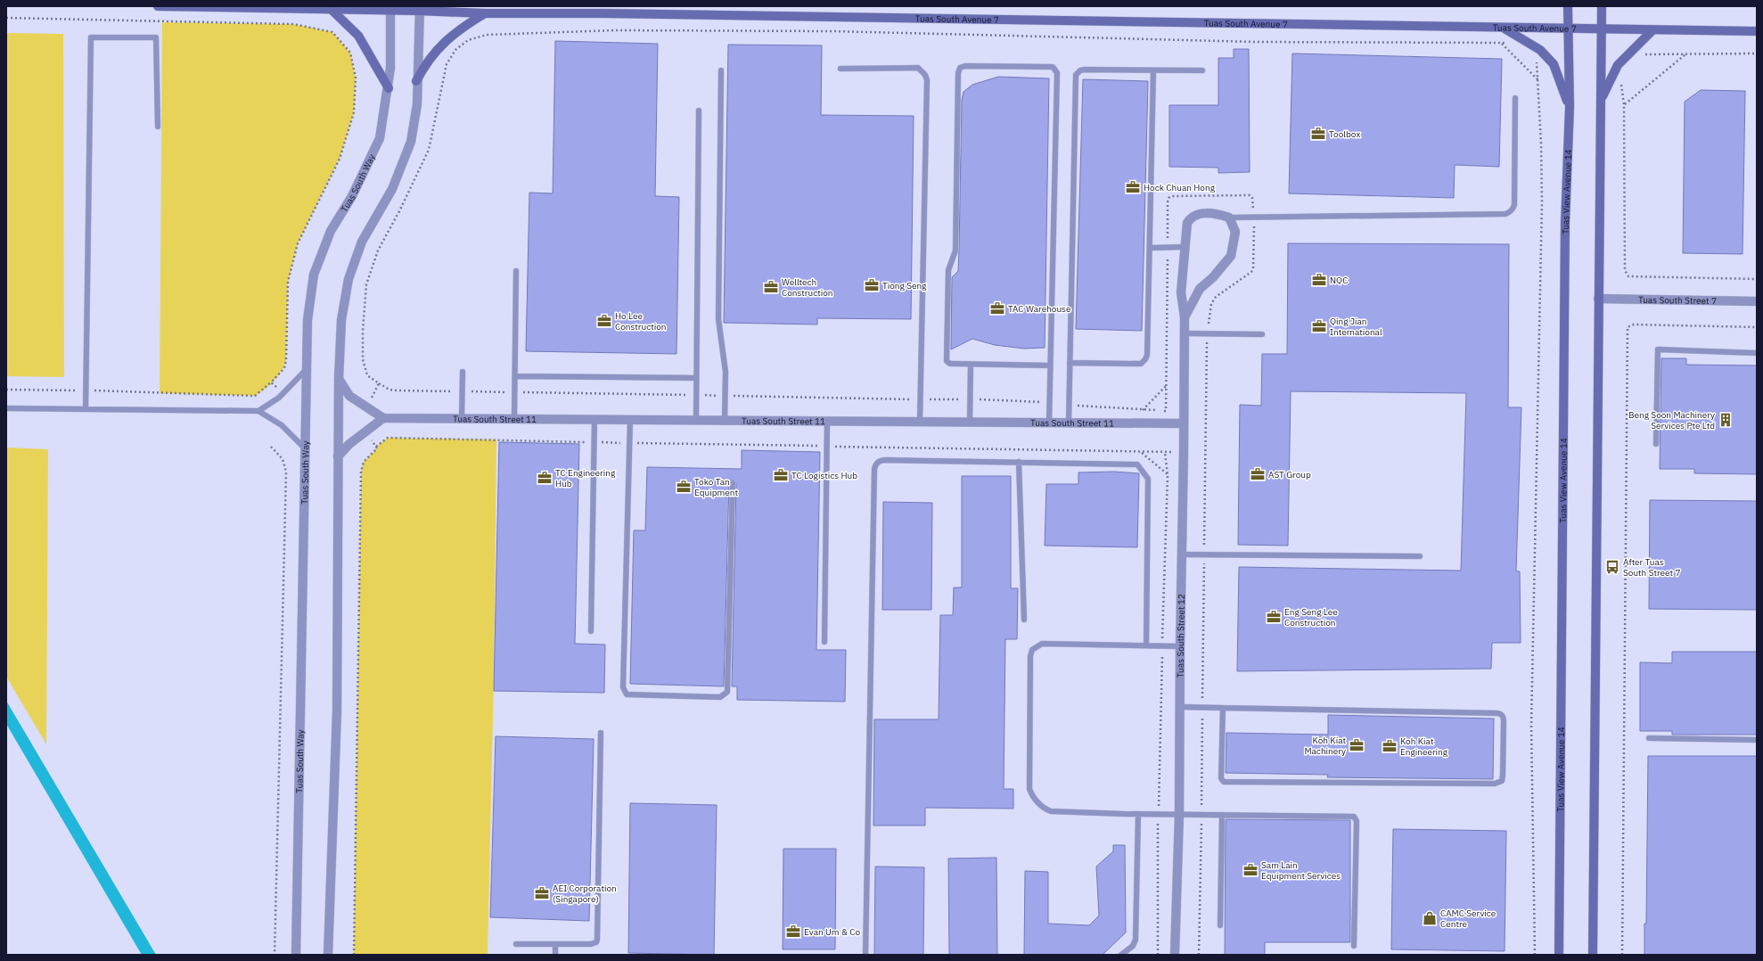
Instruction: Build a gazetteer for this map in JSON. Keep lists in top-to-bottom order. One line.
{"streets":{"street":["Tuas South Avenue 7","Tuas South Way","Tuas View Avenue 14","Tuas South Street 7","Tuas South Street 11","Tuas South Street 12"]},"crossings":[["Tuas South Avenue 7","Tuas South Way"],["Tuas South Avenue 7","Tuas View Avenue 14"],["Tuas South Street 11","Tuas South Street 12"]],"places":{"office":["Toolbox","Hock Chuan Hong","NQC","Tiong Seng","Welltech Construction","TAC Warehouse","Ho Lee Construction","Qing Jian International","AST Group","TC Logistics Hub","TC Engineering Hub","Toko Tan Equipment","Eng Seng Lee Construction","Koh Kiat Machinery","Koh Kiat Engineering","Sam Lain Equipment Services","AEI Corporation (Singapore)","Evan Um & Co"],"building":["Beng Soon Machinery Services Pte Ltd"],"bus stop":["After Tuas South Street 7"],"shop":["CAMC Service Centre"]}}
